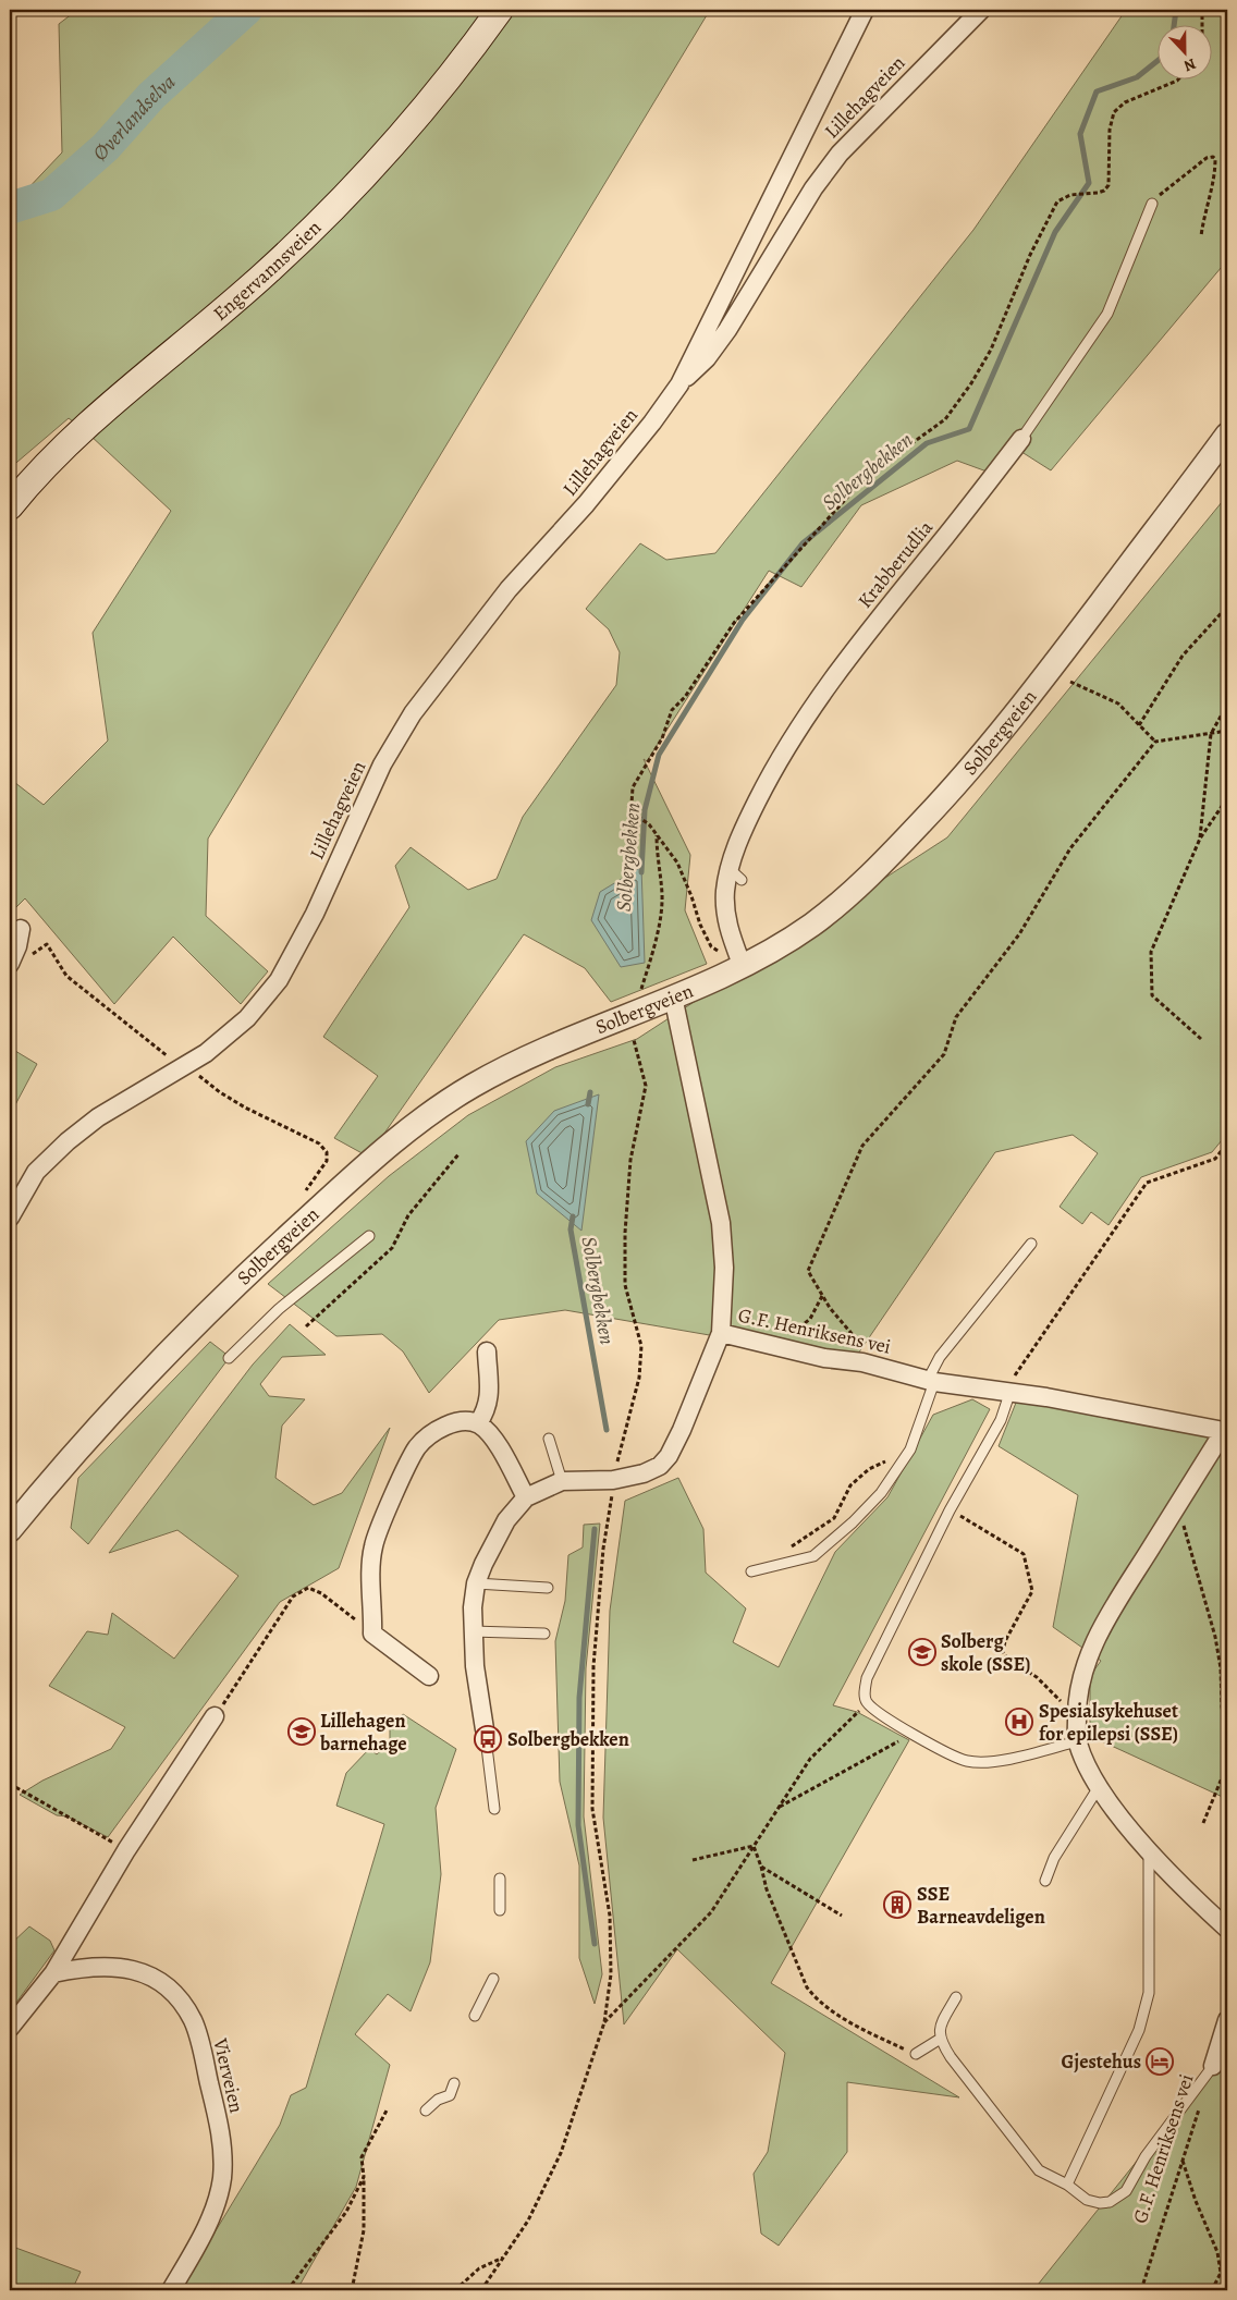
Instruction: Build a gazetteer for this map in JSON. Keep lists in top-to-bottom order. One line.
{"streets":{"main road":["Engervannsveien"],"street":["Lillehagveien","Krabberudlia","Solbergveien","G.F. Henriksens vei","Vierveien"]},"crossings":[["Krabberudlia","Solbergveien"],["Solbergveien","G.F. Henriksens vei"]],"water":["Øverlandselva","Solbergbekken"],"places":{"school or university":["Solberg skole (SSE)","Lillehagen barnehage"],"hospital":["Spesialsykehuset for epilepsi (SSE)"],"bus stop":["Solbergbekken"],"building":["SSE Barneavdeligen"],"hotel":["Gjestehus"]},"north":"bottom"}
